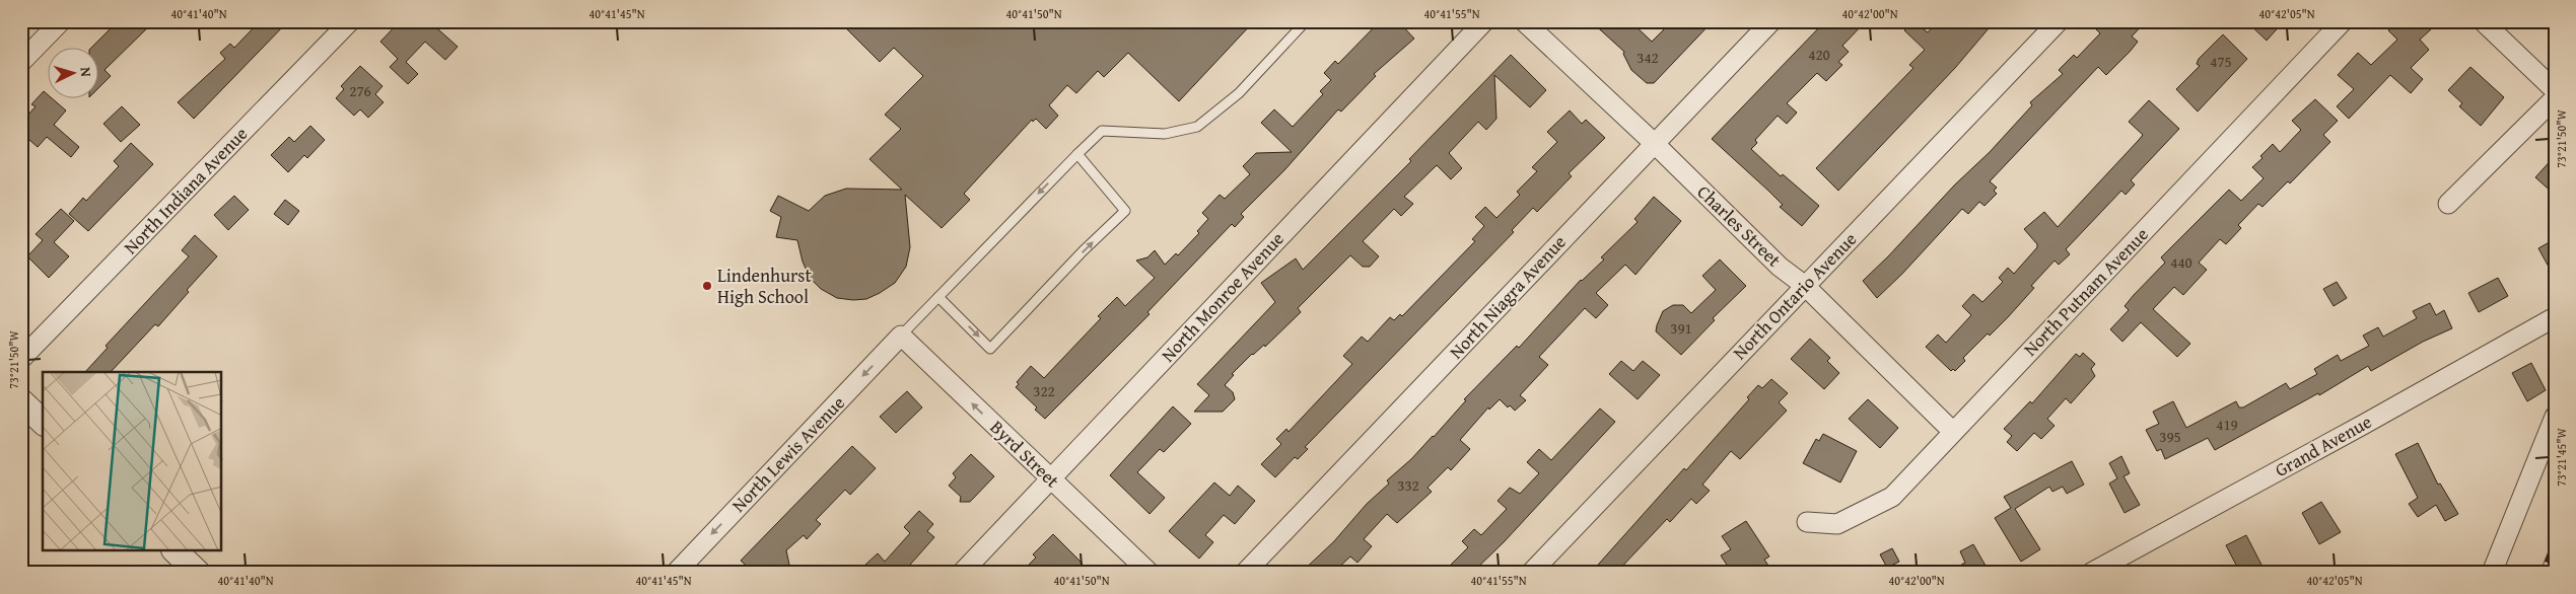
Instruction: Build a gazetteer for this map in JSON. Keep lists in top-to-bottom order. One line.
{"streets":{"street":["North Indiana Avenue","Charles Street","North Putnam Avenue","North Ontario Avenue","North Monroe Avenue","North Niagra Avenue","Grand Avenue","North Lewis Avenue","Byrd Street"]},"crossings":[["Charles Street","North Putnam Avenue"],["Charles Street","North Ontario Avenue"],["Charles Street","North Niagra Avenue"],["North Monroe Avenue","Byrd Street"],["North Lewis Avenue","Byrd Street"]],"one_way":["North Lewis Avenue","Byrd Street"],"places":["Lindenhurst High School"],"house_numbers":["420","342","475","276","440","391","322","419","395","332"],"north":"right","coordinates":["40°41'40\"N","40°41'45\"N","40°41'50\"N","40°41'55\"N","40°42'00\"N","40°42'05\"N","73°21'50\"W","73°21'45\"W"]}
